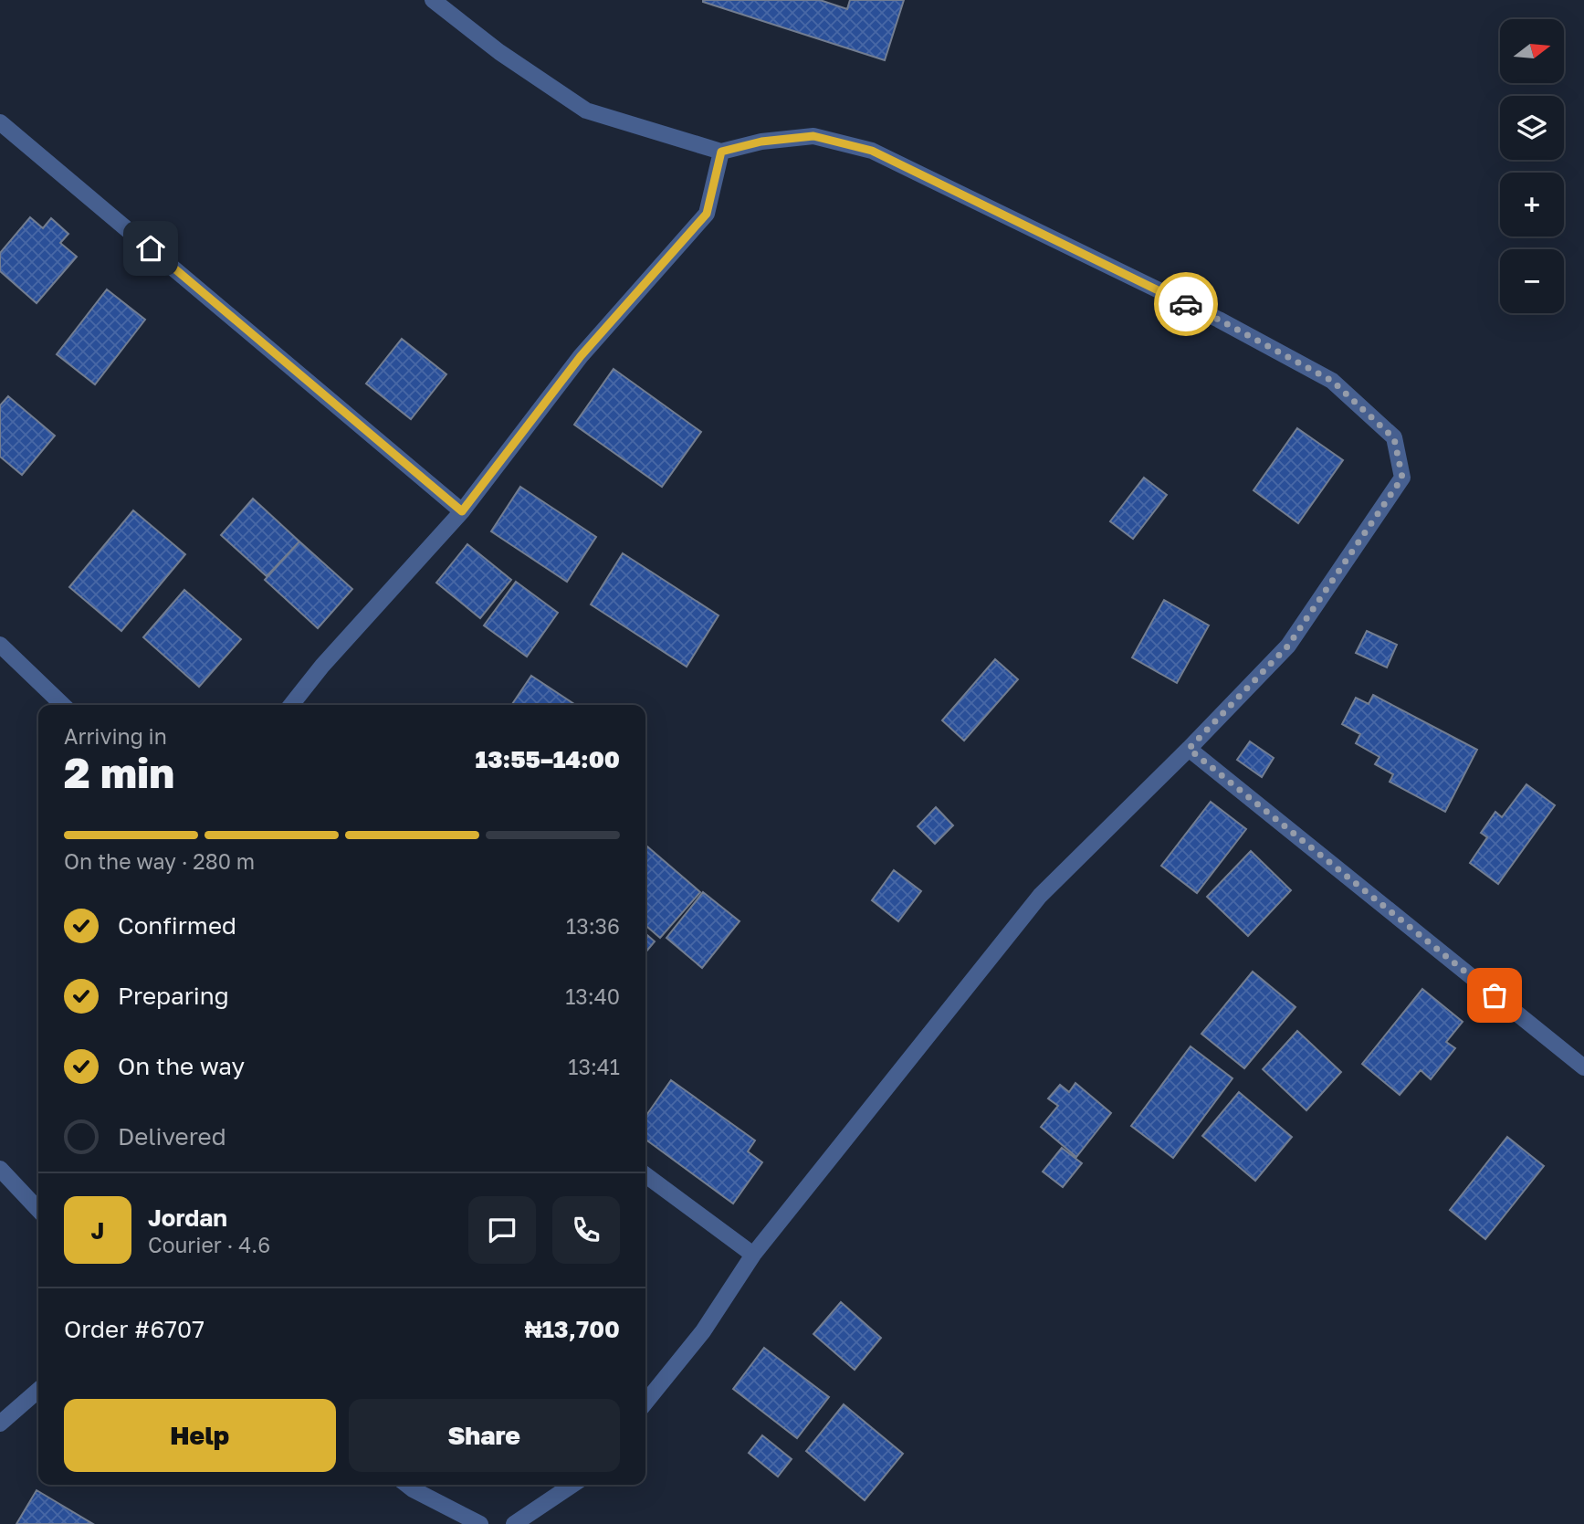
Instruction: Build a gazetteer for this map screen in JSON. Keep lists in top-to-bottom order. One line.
{"north":"right","page":{"map_buttons":["+","−"],"heading":["2 min","Arriving in","13:55–14:00"],"panel":["Jordan","Courier · 4.6","Order #6707","₦13,700"],"bar":"On the way · 280 m","list":[["Confirmed","13:36"],["Preparing","13:40"],["On the way","13:41"],"Delivered"],"round":"J","buttons":["Help","Share"]}}
